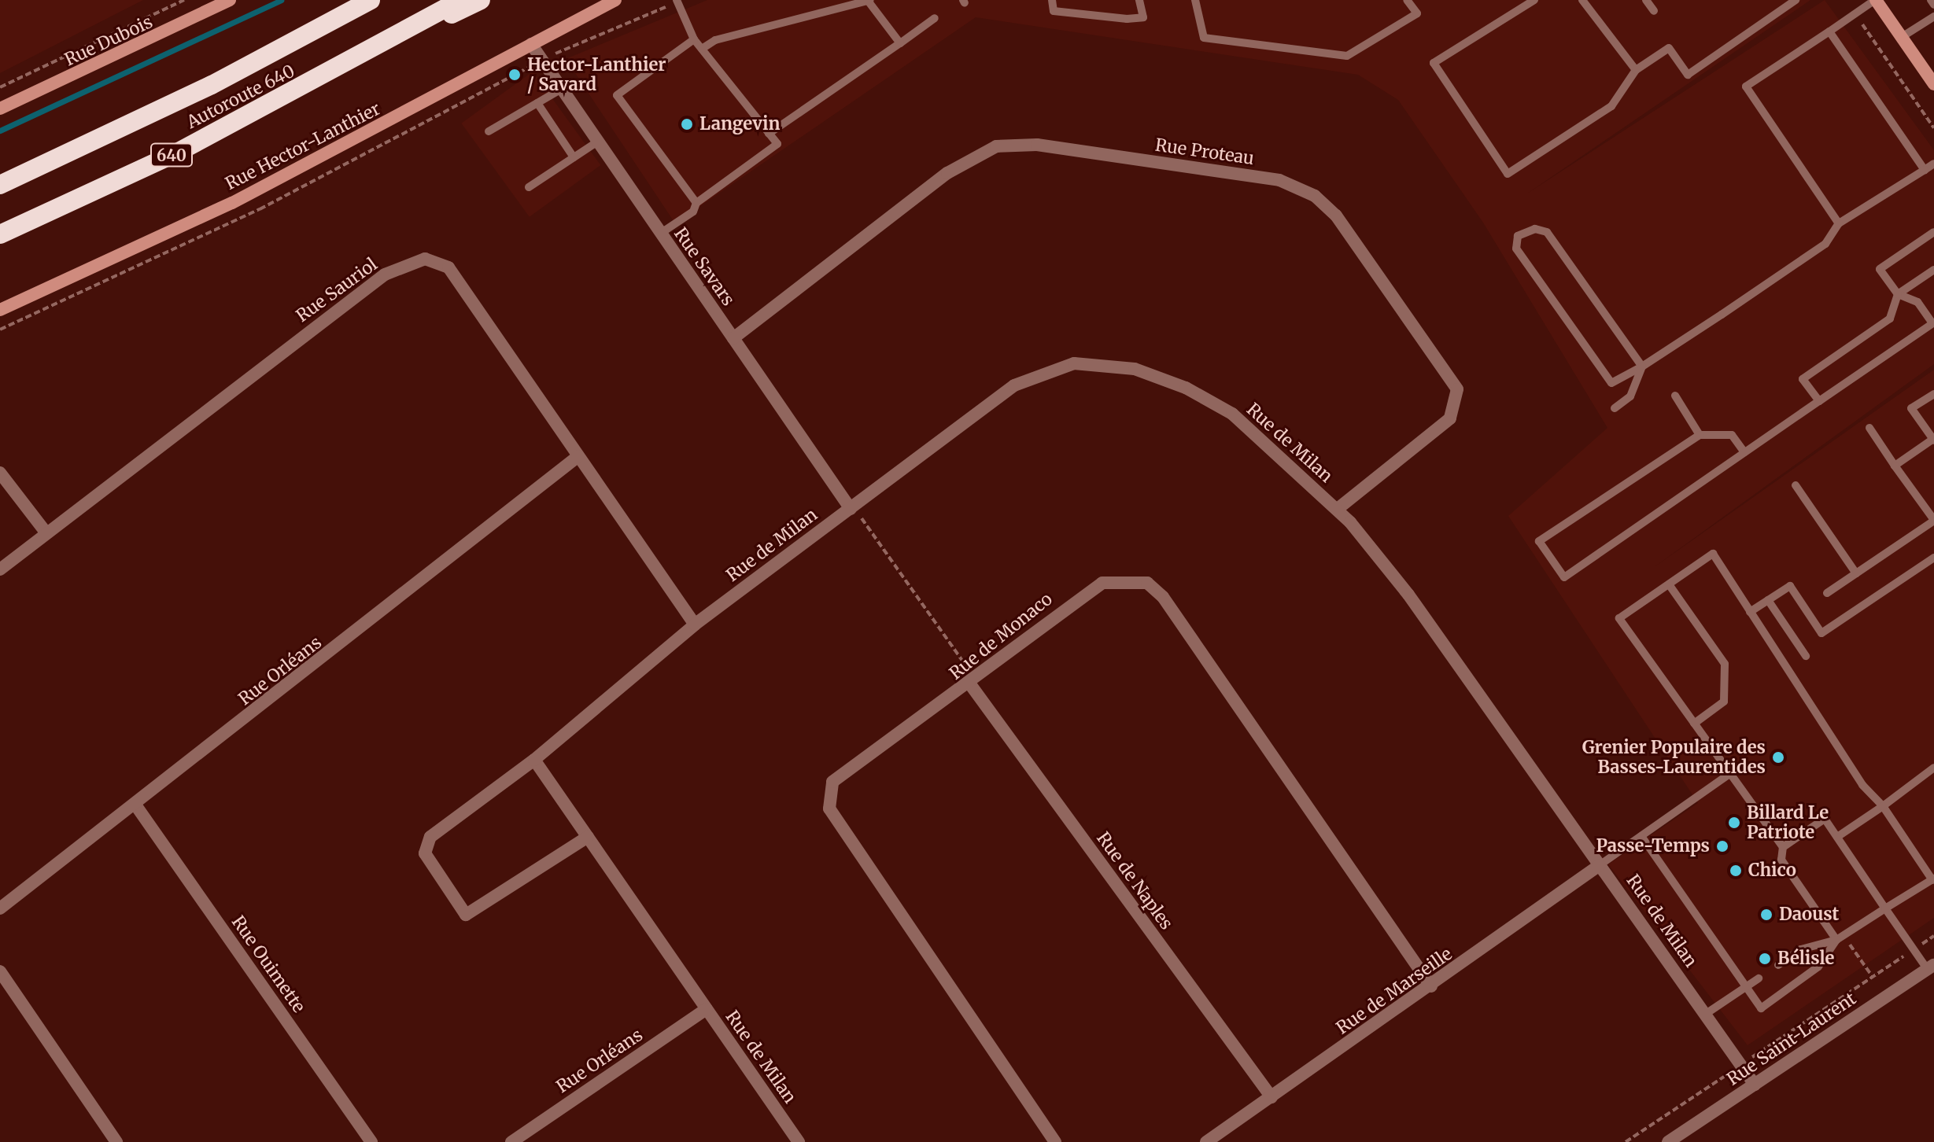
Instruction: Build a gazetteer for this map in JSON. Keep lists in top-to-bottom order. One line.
{"streets":{"highway":["Autoroute 640","640"],"street":["Rue Dubois","Rue Hector-Lanthier","Rue Proteau","Rue Savars","Rue Sauriol","Rue de Milan","Rue de Monaco","Rue Orléans","Rue de Naples","Rue Ouimette","Rue de Marseille","Rue Saint-Laurent"]},"crossings":[["Rue Hector-Lanthier","Rue Savars"],["Rue Proteau","Rue Savars"],["Rue Proteau","Rue de Milan"],["Rue Savars","Rue de Milan"],["Rue Sauriol","Rue de Milan"],["Rue Sauriol","Rue Orléans"],["Rue de Milan","Rue Orléans"],["Rue de Milan","Rue de Marseille"],["Rue de Milan","Rue Saint-Laurent"],["Rue de Monaco","Rue de Naples"],["Rue de Monaco","Rue de Marseille"],["Rue Orléans","Rue Ouimette"],["Rue de Naples","Rue de Marseille"]],"places":["Hector-Lanthier / Savard","Langevin","Grenier Populaire des Basses-Laurentides","Billard Le Patriote","Passe-Temps","Chico","Daoust","Bélisle"]}
